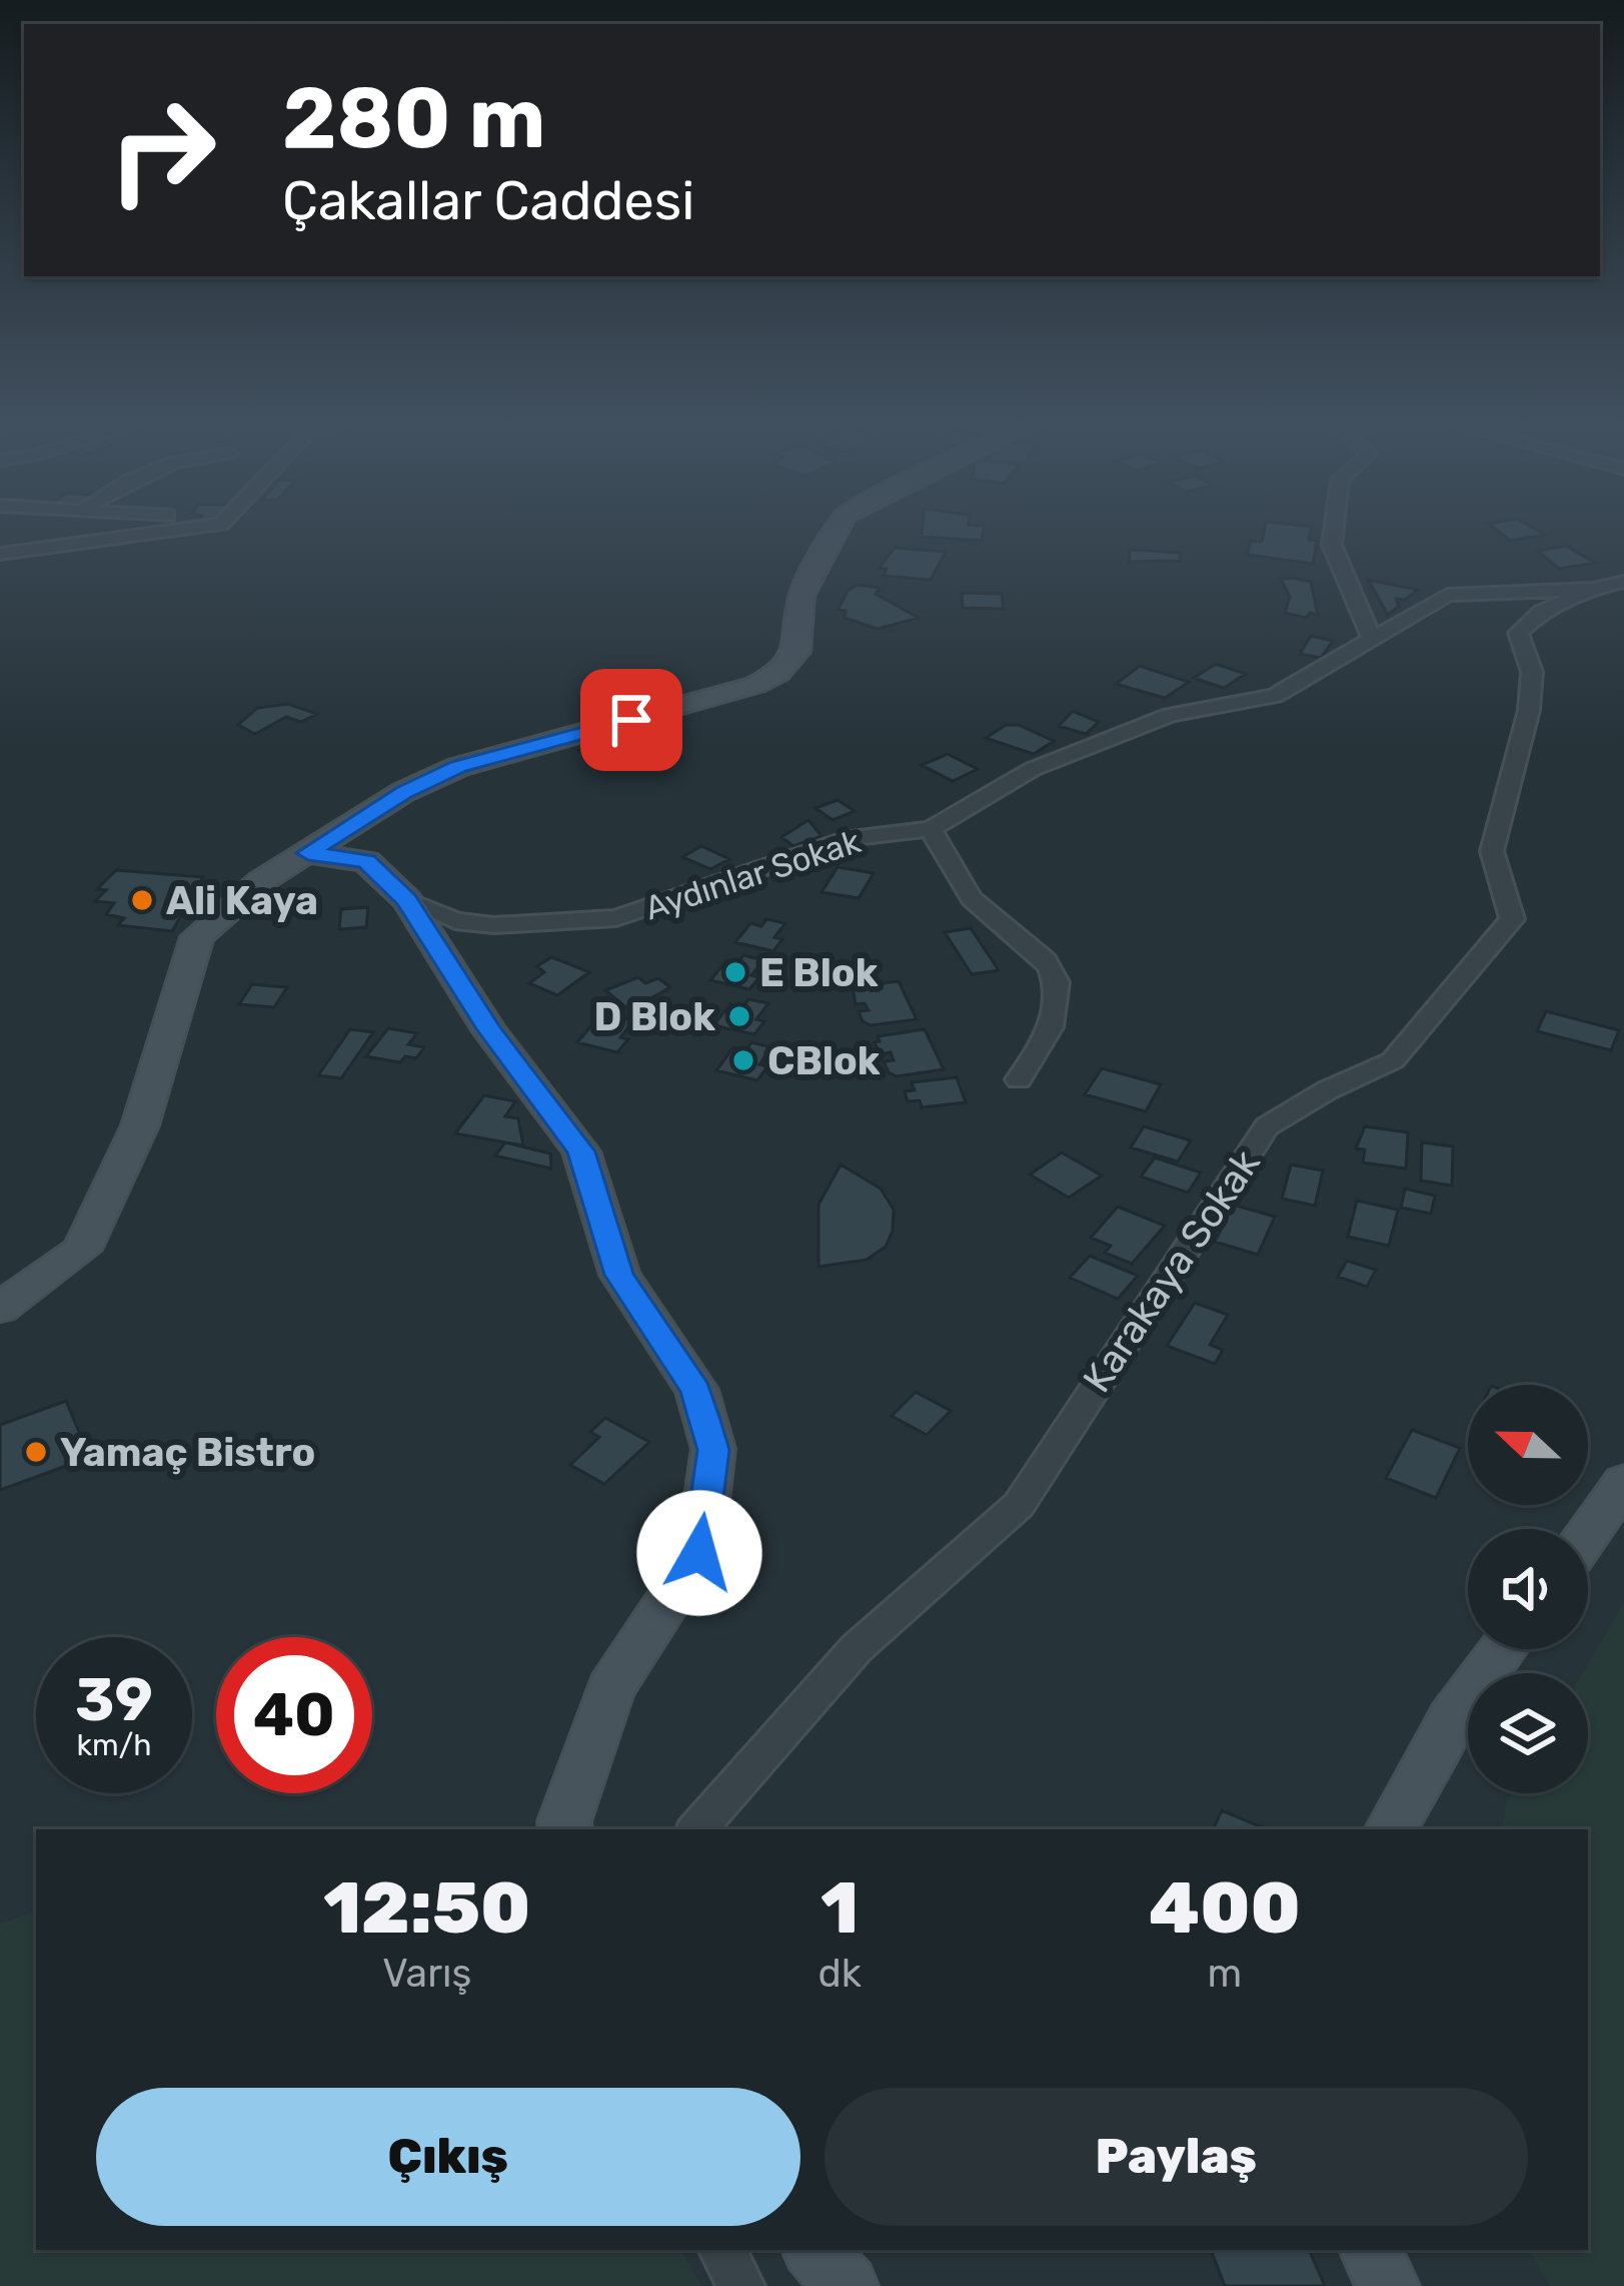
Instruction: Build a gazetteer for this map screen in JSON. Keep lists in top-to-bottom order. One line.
{"streets":{"street":["Aydınlar Sokak","Karakaya Sokak"]},"crossings":[["Aydınlar Sokak","Karakaya Sokak"]],"places":["Ali Kaya","E Blok","D Blok","CBlok","Yamaç Bistro"],"north":"left","page":{"turn":["280 m","Çakallar Caddesi"],"speed":"39 km/h","limit":"40","eta":["12:50","Varış","1","dk","400","m"],"buttons":["Çıkış","Paylaş"]}}
